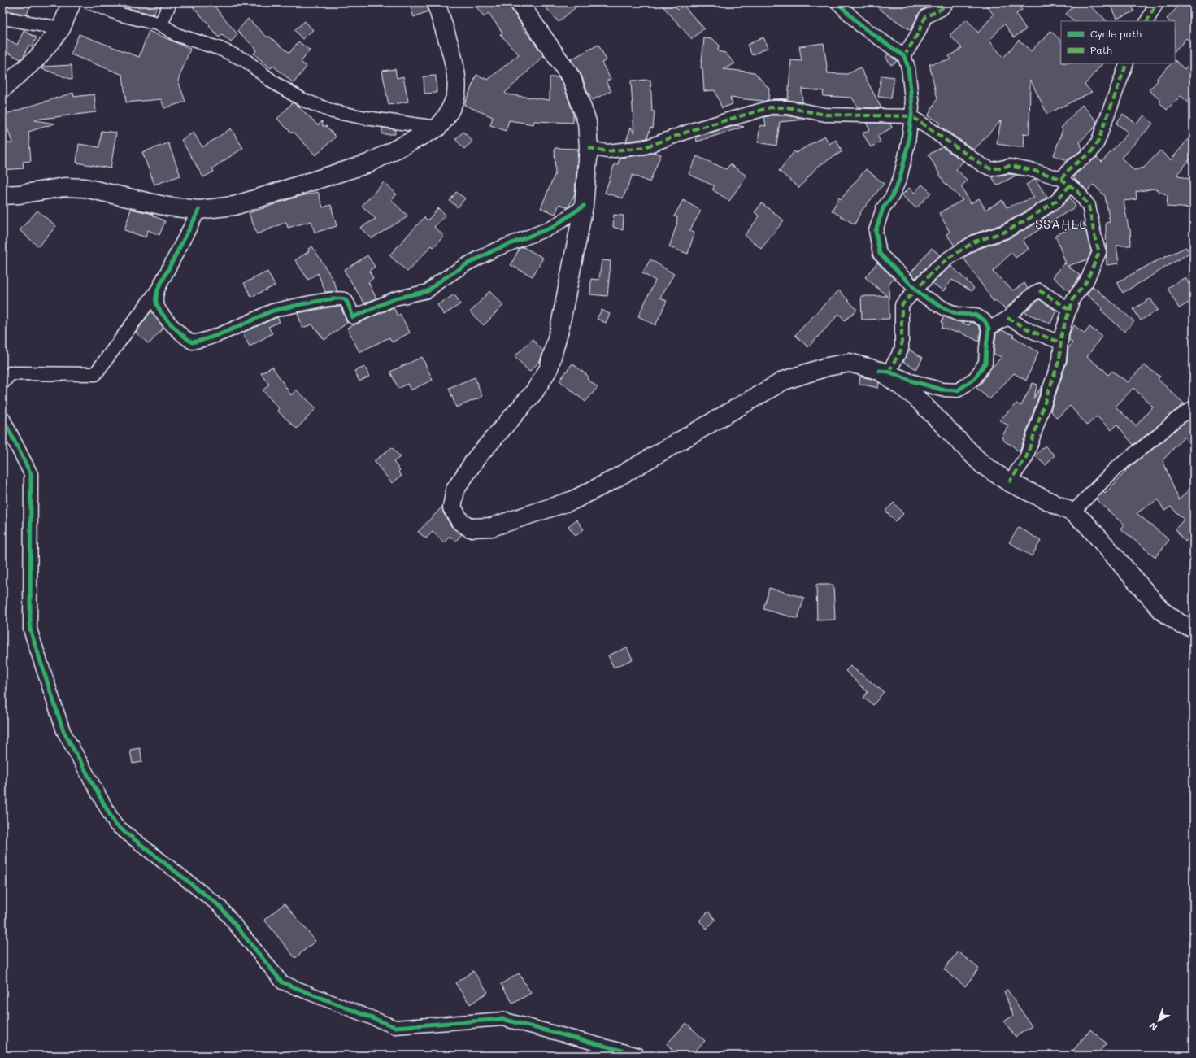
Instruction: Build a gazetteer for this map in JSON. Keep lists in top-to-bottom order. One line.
{"districts":["SSAḤEL"],"legend":["Cycle path","Path"],"north":"bottom left"}
